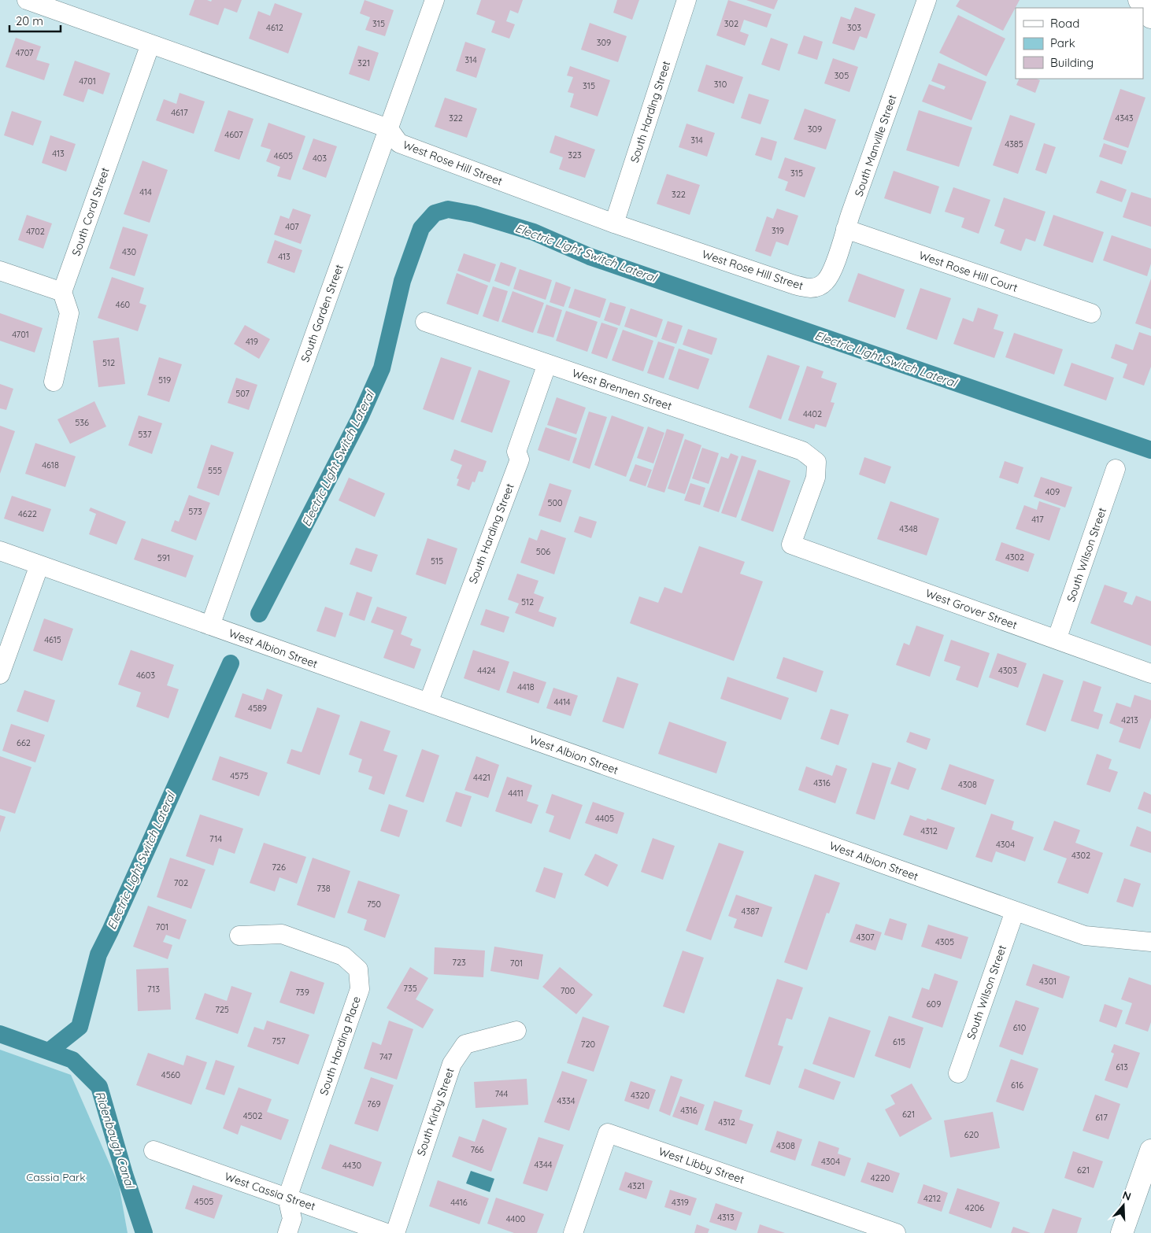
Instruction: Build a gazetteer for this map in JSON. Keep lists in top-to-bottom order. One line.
{"streets":{"street":["South Harding Street","South Manville Street","West Rose Hill Street","South Coral Street","West Rose Hill Court","South Garden Street","West Brennen Street","South Wilson Street","West Grover Street","West Albion Street","South Harding Place","South Kirby Street","West Libby Street","West Cassia Street"]},"crossings":[["South Harding Street","West Rose Hill Street"],["South Harding Street","West Brennen Street"],["South Harding Street","West Albion Street"],["South Manville Street","West Rose Hill Street"],["South Manville Street","West Rose Hill Court"],["West Rose Hill Street","South Garden Street"],["South Garden Street","West Albion Street"],["West Brennen Street","West Grover Street"],["South Wilson Street","West Grover Street"],["South Wilson Street","West Albion Street"],["South Harding Place","West Cassia Street"]],"water":["Electric Light Switch Lateral","Ridenbaugh Canal"],"parks":["Cassia Park"],"house_numbers":["315","302","4612","303","309","4707","314","321","305","4701","310","315","4617","322","4343","309","4607","314","4385","413","323","4605","403","315","414","322","407","319","4702","430","413","460","4701","419","512","519","507","4402","536","537","4618","555","409","500","573","4622","417","4348","506","4302","591","515","512","4615","4424","4303","4603","4418","4414","4589","4213","662","4575","4421","4316","4308","4411","4405","4312","714","4304","4302","726","702","738","750","4387","701","4307","4305","723","701","4301","735","713","700","739","609","725","610","757","615","720","747","613","4560","616","744","4320","4334","769","4316","621","4502","617","4312","620","4308","766","4304","4344","4430","621","4220","4321","4212","4505","4416","4319","4206","4313","4400"],"legend":["Road","Park","Building"],"scale_bar":"20 m","north":"top"}
